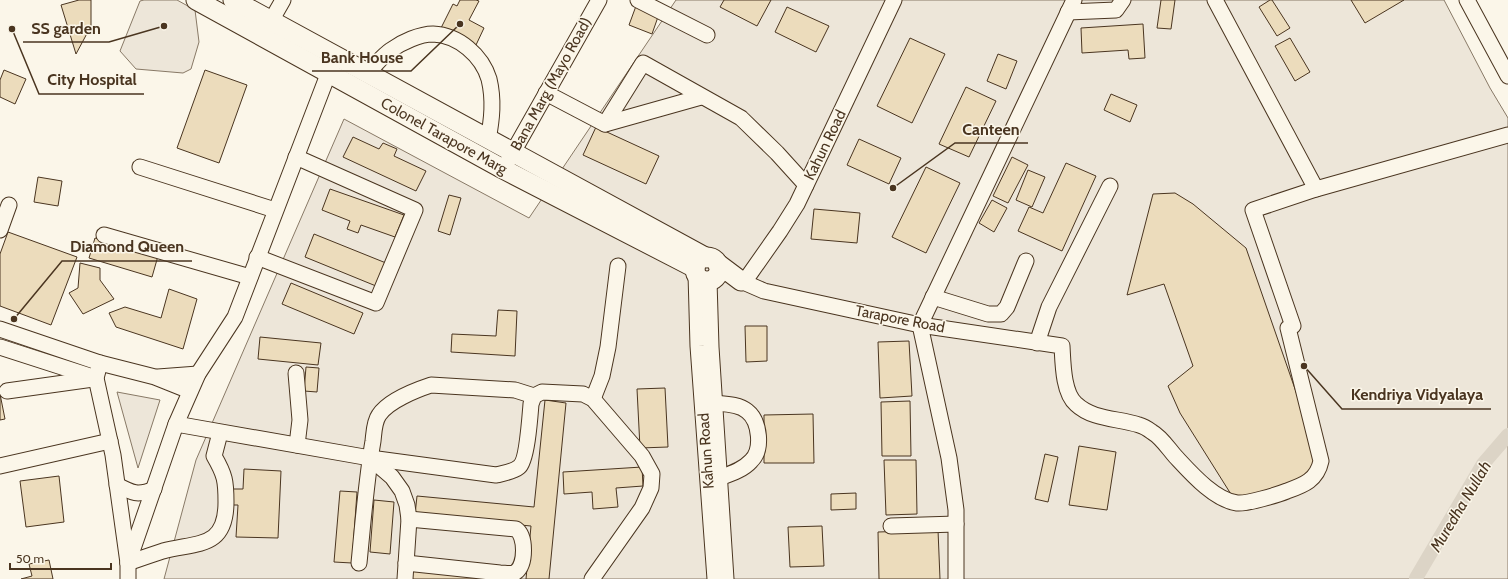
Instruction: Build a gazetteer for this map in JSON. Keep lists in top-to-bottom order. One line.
{"streets":{"main road":["Colonel Tarapore Marg"],"street":["Bana Marg (Mayo Road)","Kahun Road","Tarapore Road"]},"crossings":[["Bana Marg (Mayo Road)","Colonel Tarapore Marg"],["Colonel Tarapore Marg","Kahun Road"],["Kahun Road","Tarapore Road"]],"water":["Muredha Nullah"],"places":["Bank House","SS garden","City Hospital","Canteen","Diamond Queen","Kendriya Vidyalaya"],"scale_bar":"50 m"}
